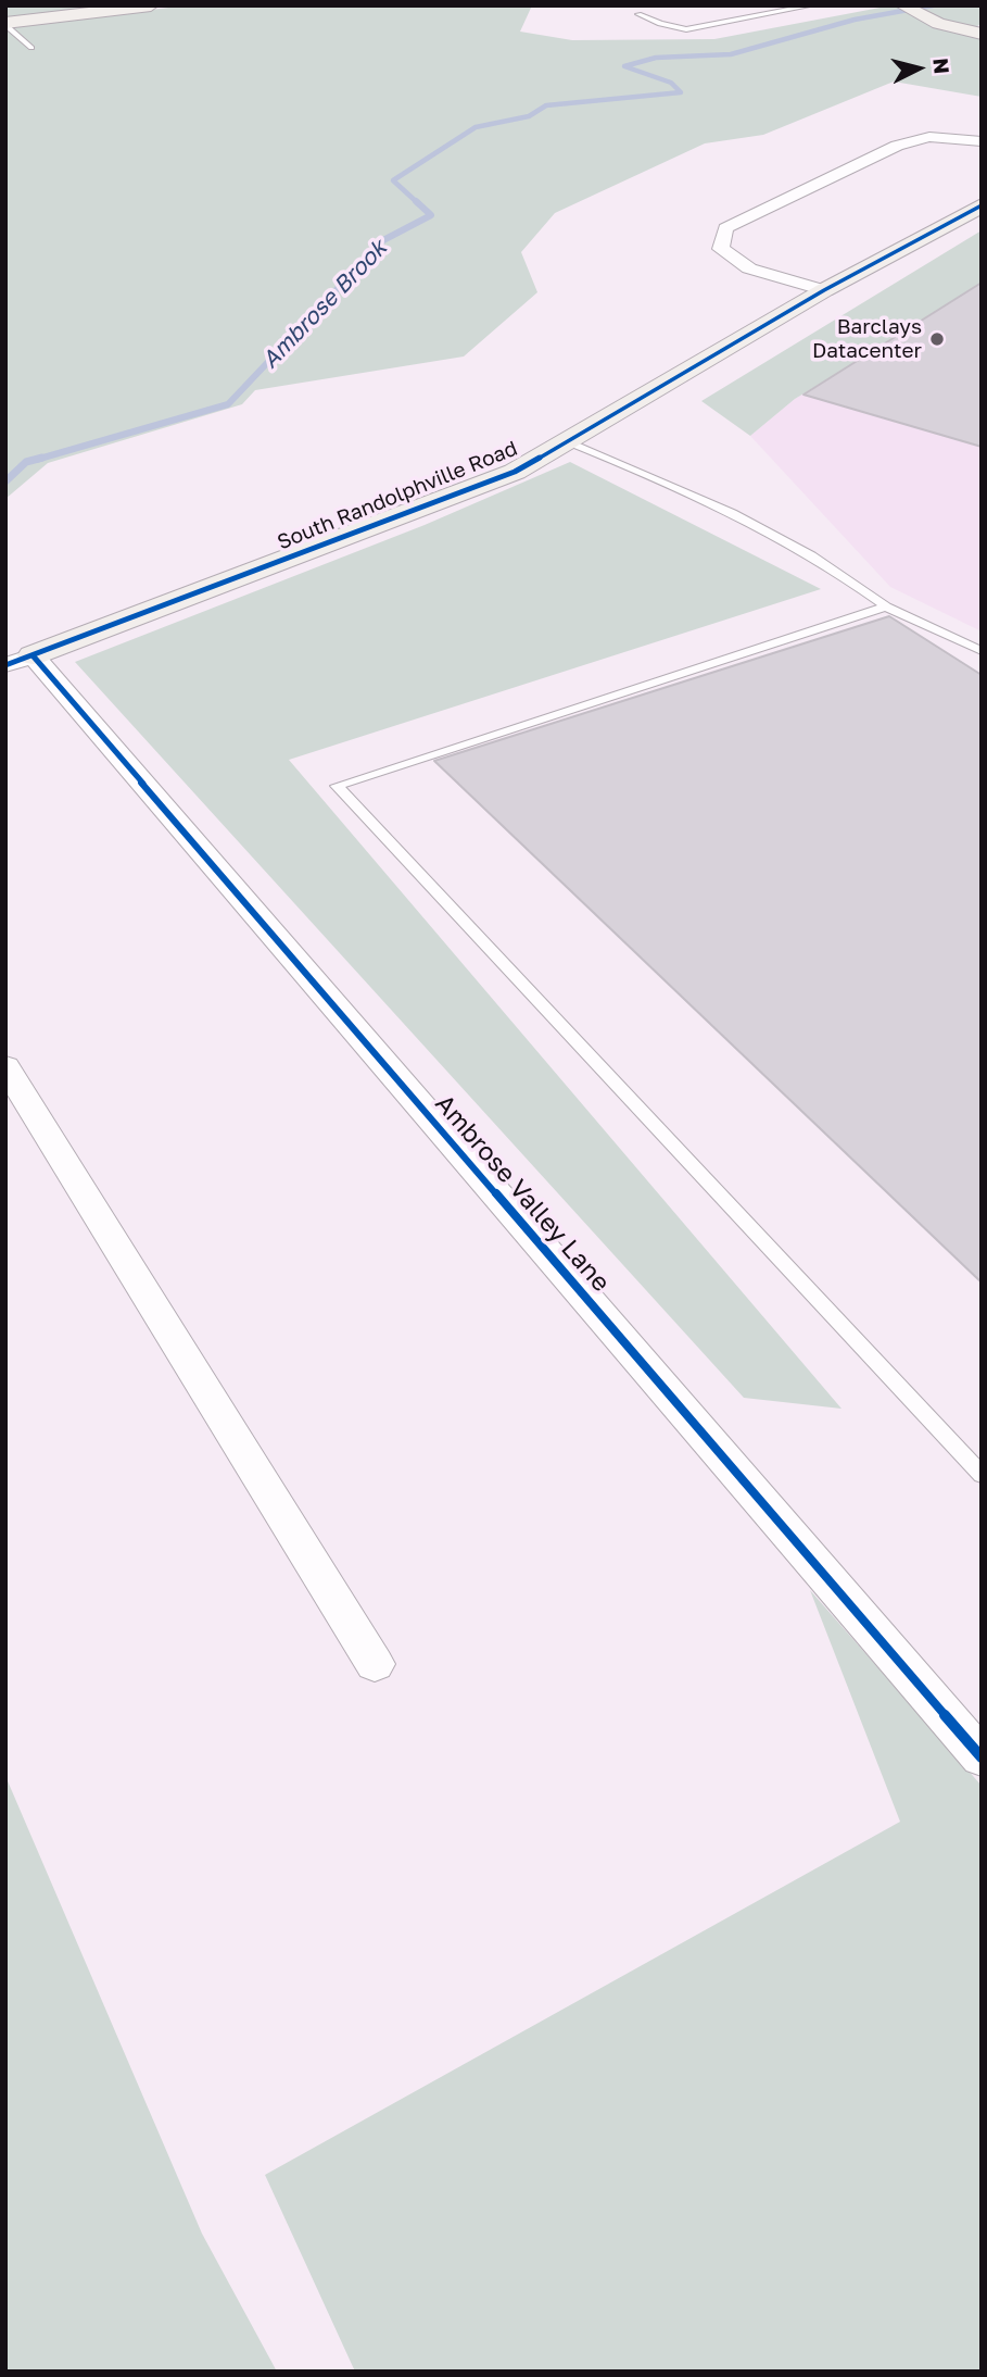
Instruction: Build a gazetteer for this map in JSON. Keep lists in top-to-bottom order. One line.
{"streets":{"street":["South Randolphville Road","Ambrose Valley Lane"]},"crossings":[["South Randolphville Road","Ambrose Valley Lane"]],"water":["Ambrose Brook"],"places":["Barclays Datacenter"],"north":"right"}
